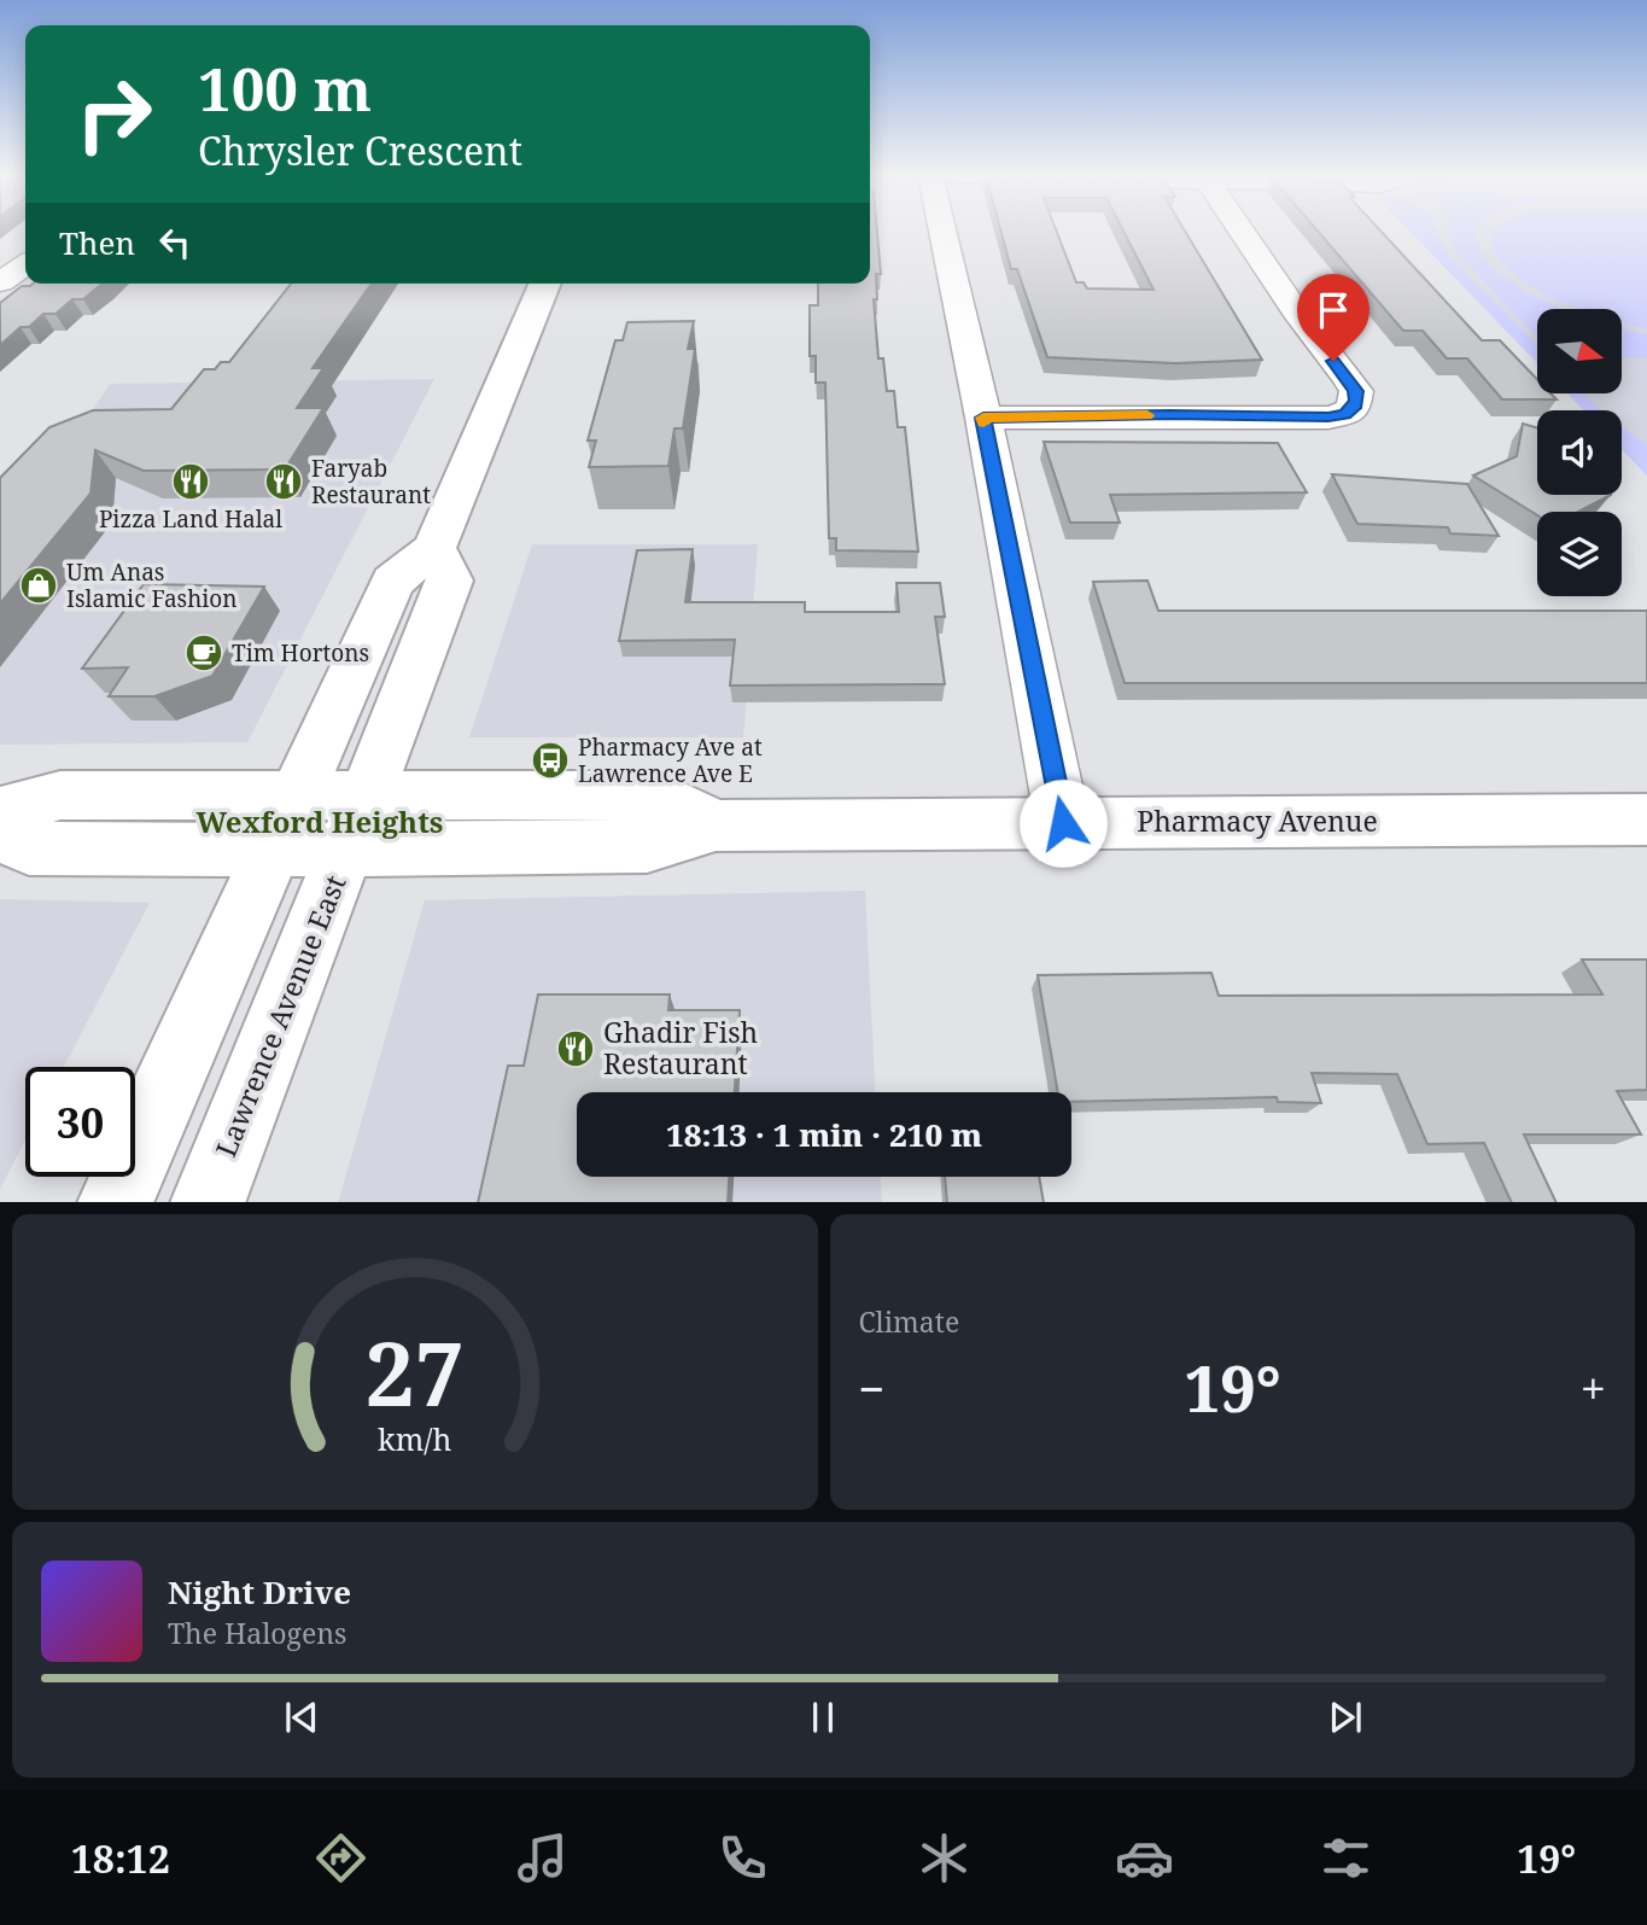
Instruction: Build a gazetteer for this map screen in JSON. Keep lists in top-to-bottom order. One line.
{"streets":{"main road":["Pharmacy Avenue","Lawrence Avenue East"]},"crossings":[["Pharmacy Avenue","Lawrence Avenue East"]],"districts":["Wexford Heights"],"places":{"restaurant":["Pizza Land Halal","Faryab Restaurant","Ghadir Fish Restaurant"],"shop":["Um Anas Islamic Fashion"],"cafe":["Tim Hortons"],"bus stop":["Pharmacy Ave at Lawrence Ave E"]},"north":"right","page":{"turn":["100 m","Chrysler Crescent"],"then":"Then","limit":"30","trip":"18:13 · 1 min · 210 m","tile":"Climate","heat":["−","19°","+"],"song":["Night Drive","The Halogens"],"tabs":["18:12","19°"],"gauge":["27","km/h"]}}
